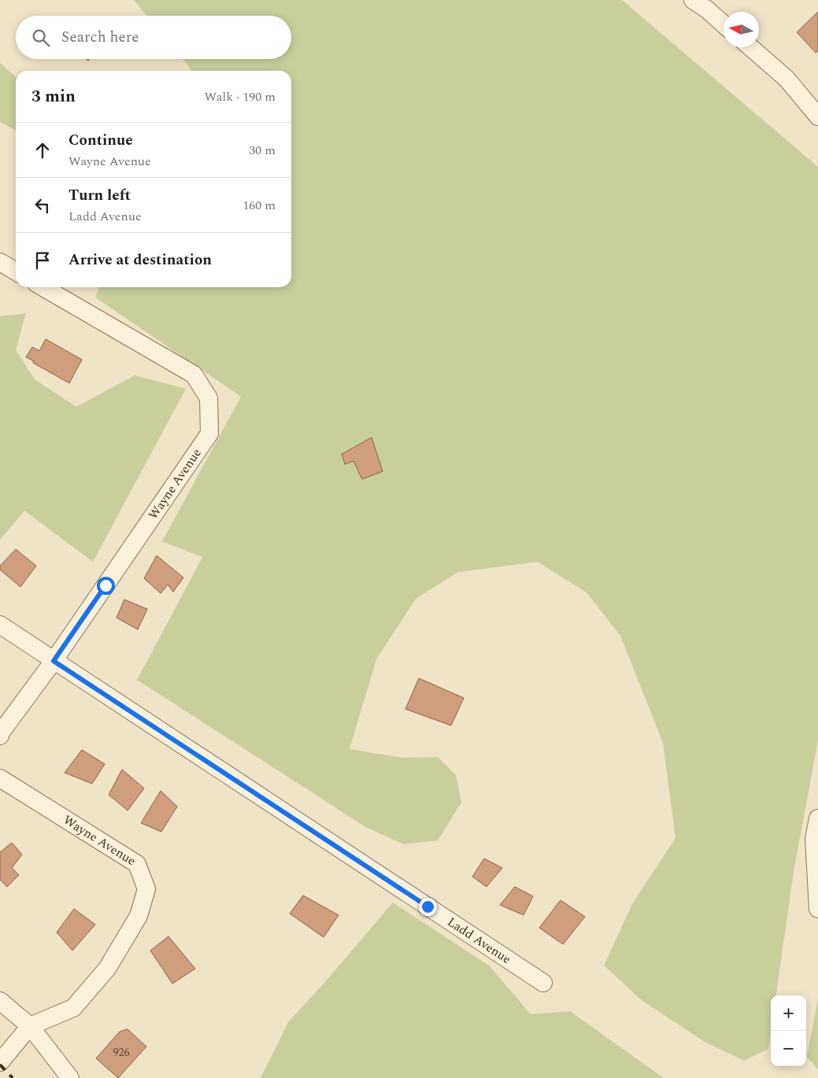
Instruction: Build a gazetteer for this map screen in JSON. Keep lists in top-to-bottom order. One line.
{"streets":{"street":["Wayne Avenue","Ladd Avenue"]},"crossings":[["Wayne Avenue","Ladd Avenue"]],"house_numbers":["926"],"north":"left","page":{"search":"Search here","heading":["3 min","Walk · 190 m"],"list":[["Continue","Wayne Avenue","30 m"],["Turn left","Ladd Avenue","160 m"],"Arrive at destination"],"map_buttons":["+","−"]}}
